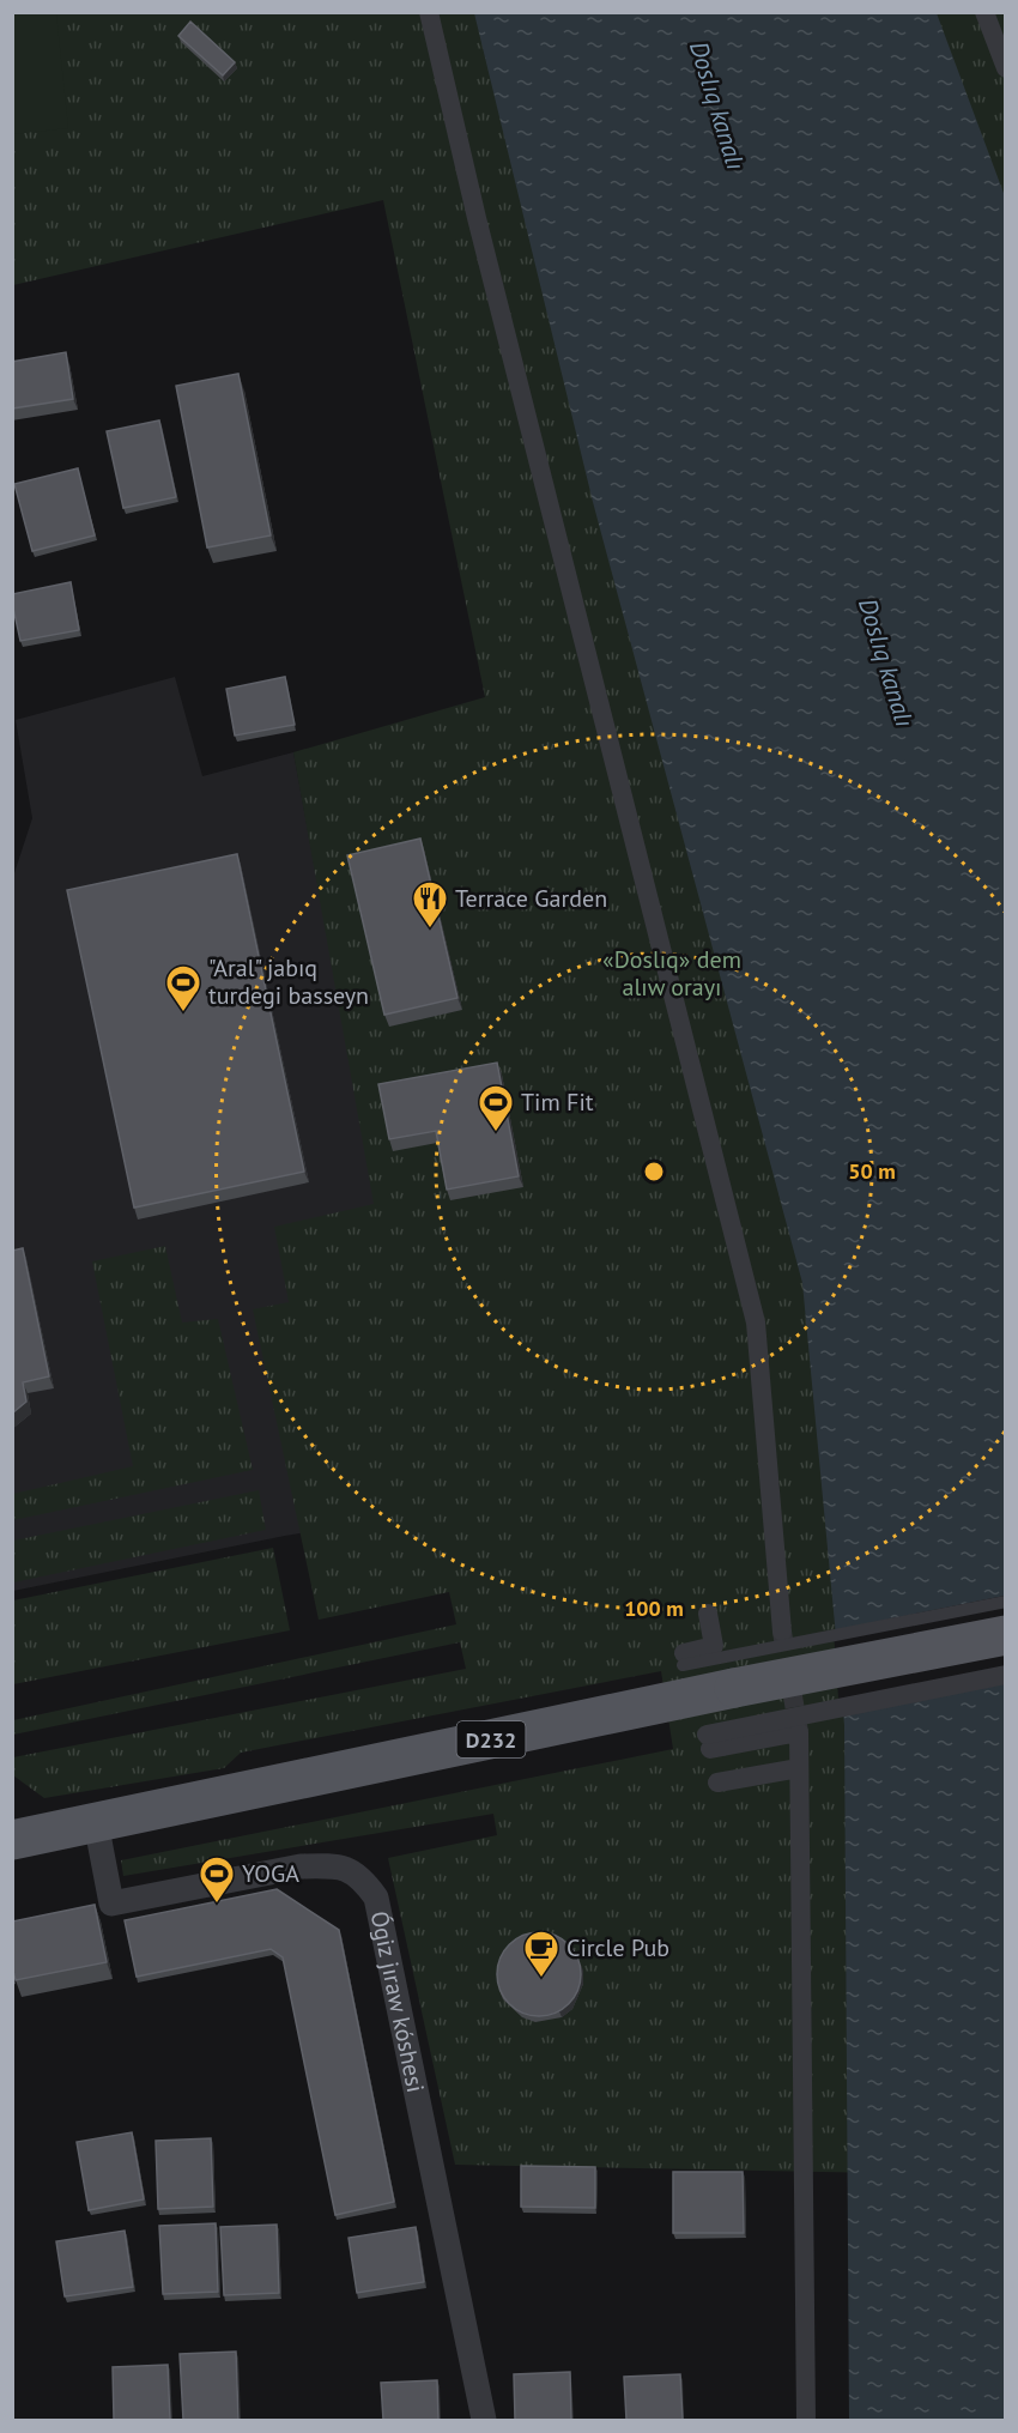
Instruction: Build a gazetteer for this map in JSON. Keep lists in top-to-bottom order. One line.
{"streets":{"main road":["D232"],"street":["Ógiz jıraw kóshesi"]},"crossings":[["D232","Ógiz jıraw kóshesi"]],"water":["Doslıq kanalı"],"parks":["«Doslıq» dem alıw orayı"],"places":{"restaurant":["Terrace Garden"],"sports":["\"Aral\" jabıq turdegi basseyn","Tim Fit","YOGA"],"cafe":["Circle Pub"]},"rings":["50 m","100 m"]}
